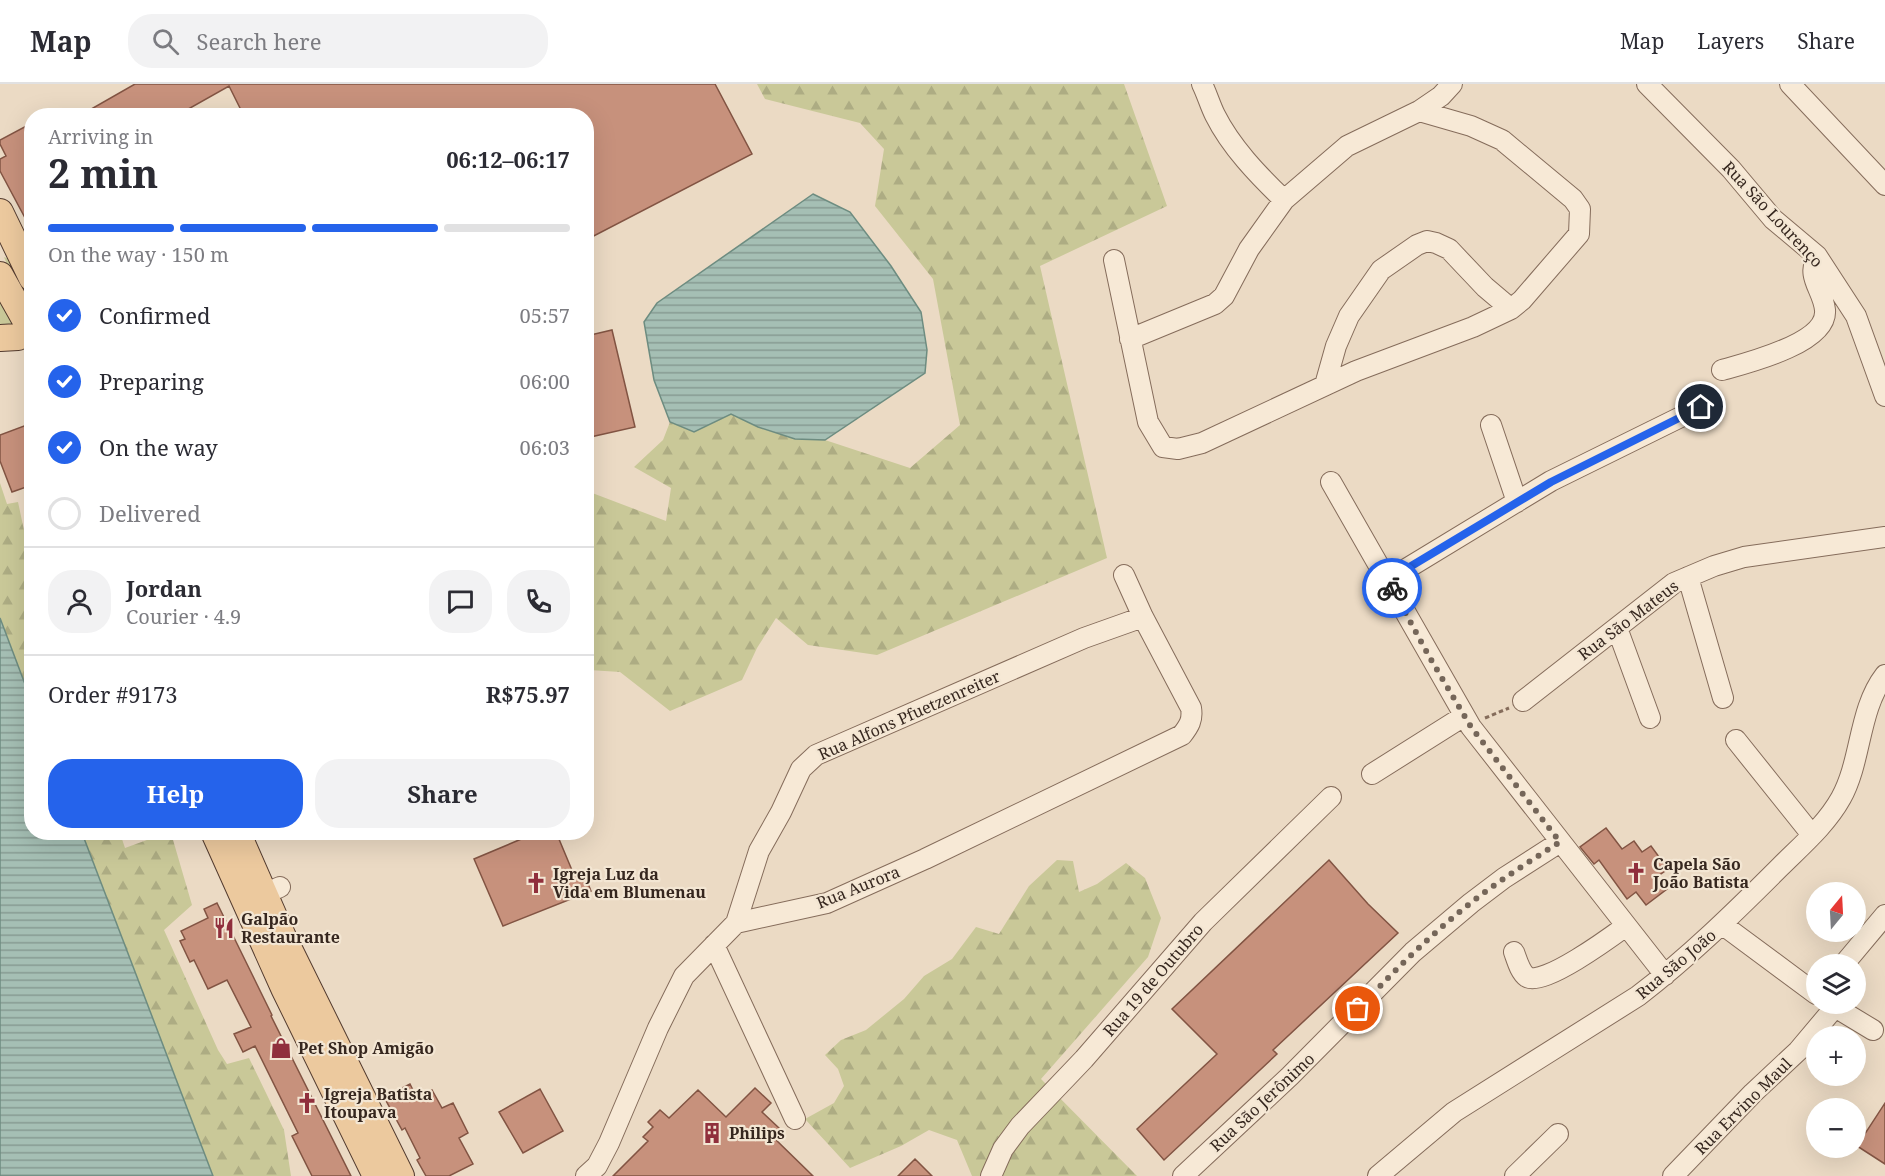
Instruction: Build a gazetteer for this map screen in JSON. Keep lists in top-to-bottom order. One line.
{"streets":{"street":["Rua São Lourenço","Rua São Mateus","Rua Alfons Pfuetzenreiter","Rua Aurora","Rua São João","Rua 19 de Outubro","Rua São Jerônimo","Rua Ervino Maul"]},"crossings":[["Rua Alfons Pfuetzenreiter","Rua Aurora"]],"places":{"church":["Capela São João Batista","Igreja Luz da Vida em Blumenau","Igreja Batista Itoupava"],"restaurant":["Galpão Restaurante"],"shop":["Pet Shop Amigão"],"building":["Philips"]},"north":"top","page":{"header":"Map","search":"Search here","nav":["Map","Layers","Share"],"heading":["2 min","Arriving in","06:12–06:17"],"panel":["Jordan","Courier · 4.9","Order #9173","R$75.97"],"bar":"On the way · 150 m","list":[["Confirmed","05:57"],["Preparing","06:00"],["On the way","06:03"],"Delivered"],"buttons":["Help","Share"],"map_buttons":["+","−"]}}
